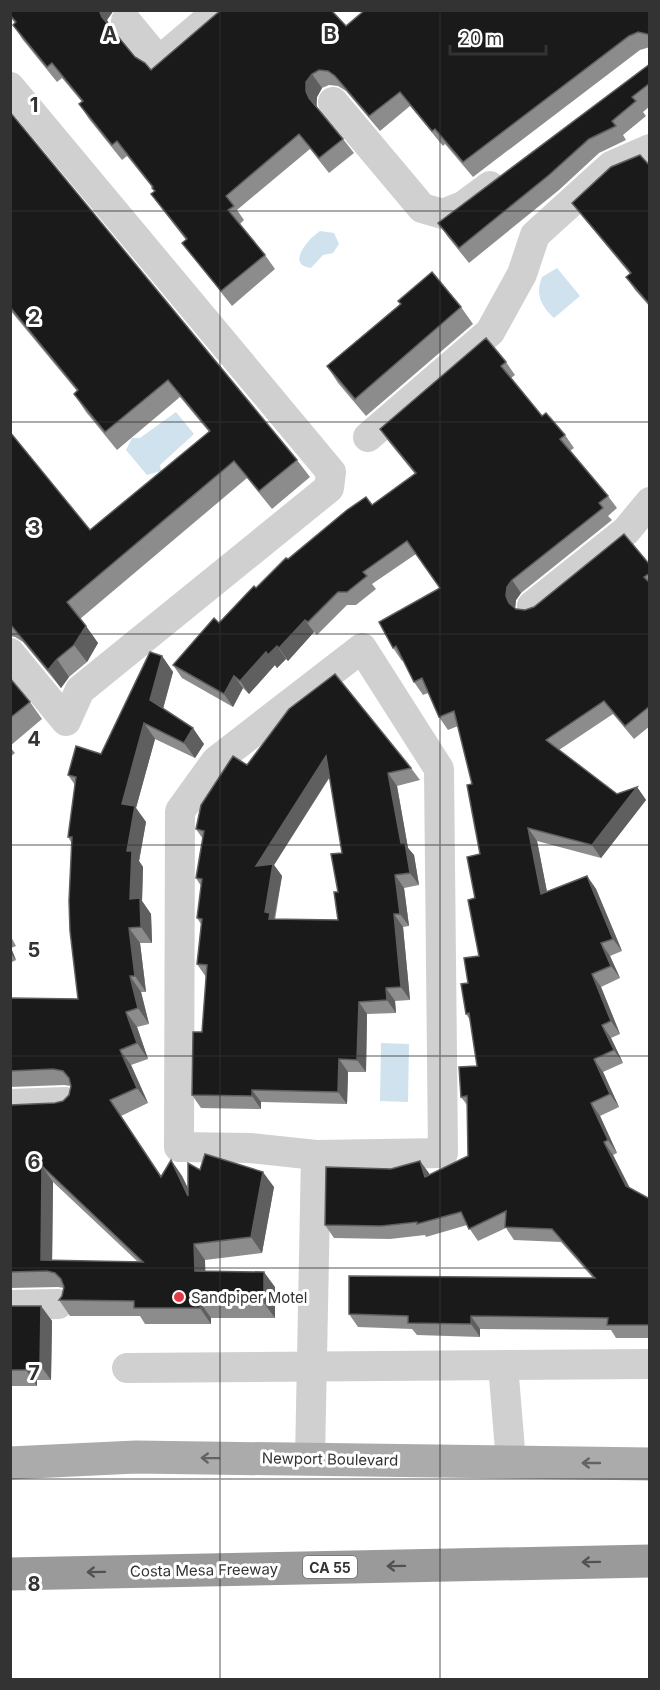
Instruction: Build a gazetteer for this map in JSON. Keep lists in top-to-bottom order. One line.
{"streets":{"highway":["CA 55","Costa Mesa Freeway"],"main road":["Newport Boulevard"]},"one_way":["Newport Boulevard","Costa Mesa Freeway"],"places":["Sandpiper Motel"],"scale_bar":"20 m","grid":{"columns":["A","B"],"rows":["1","2","3","4","5","6","7","8"]}}
